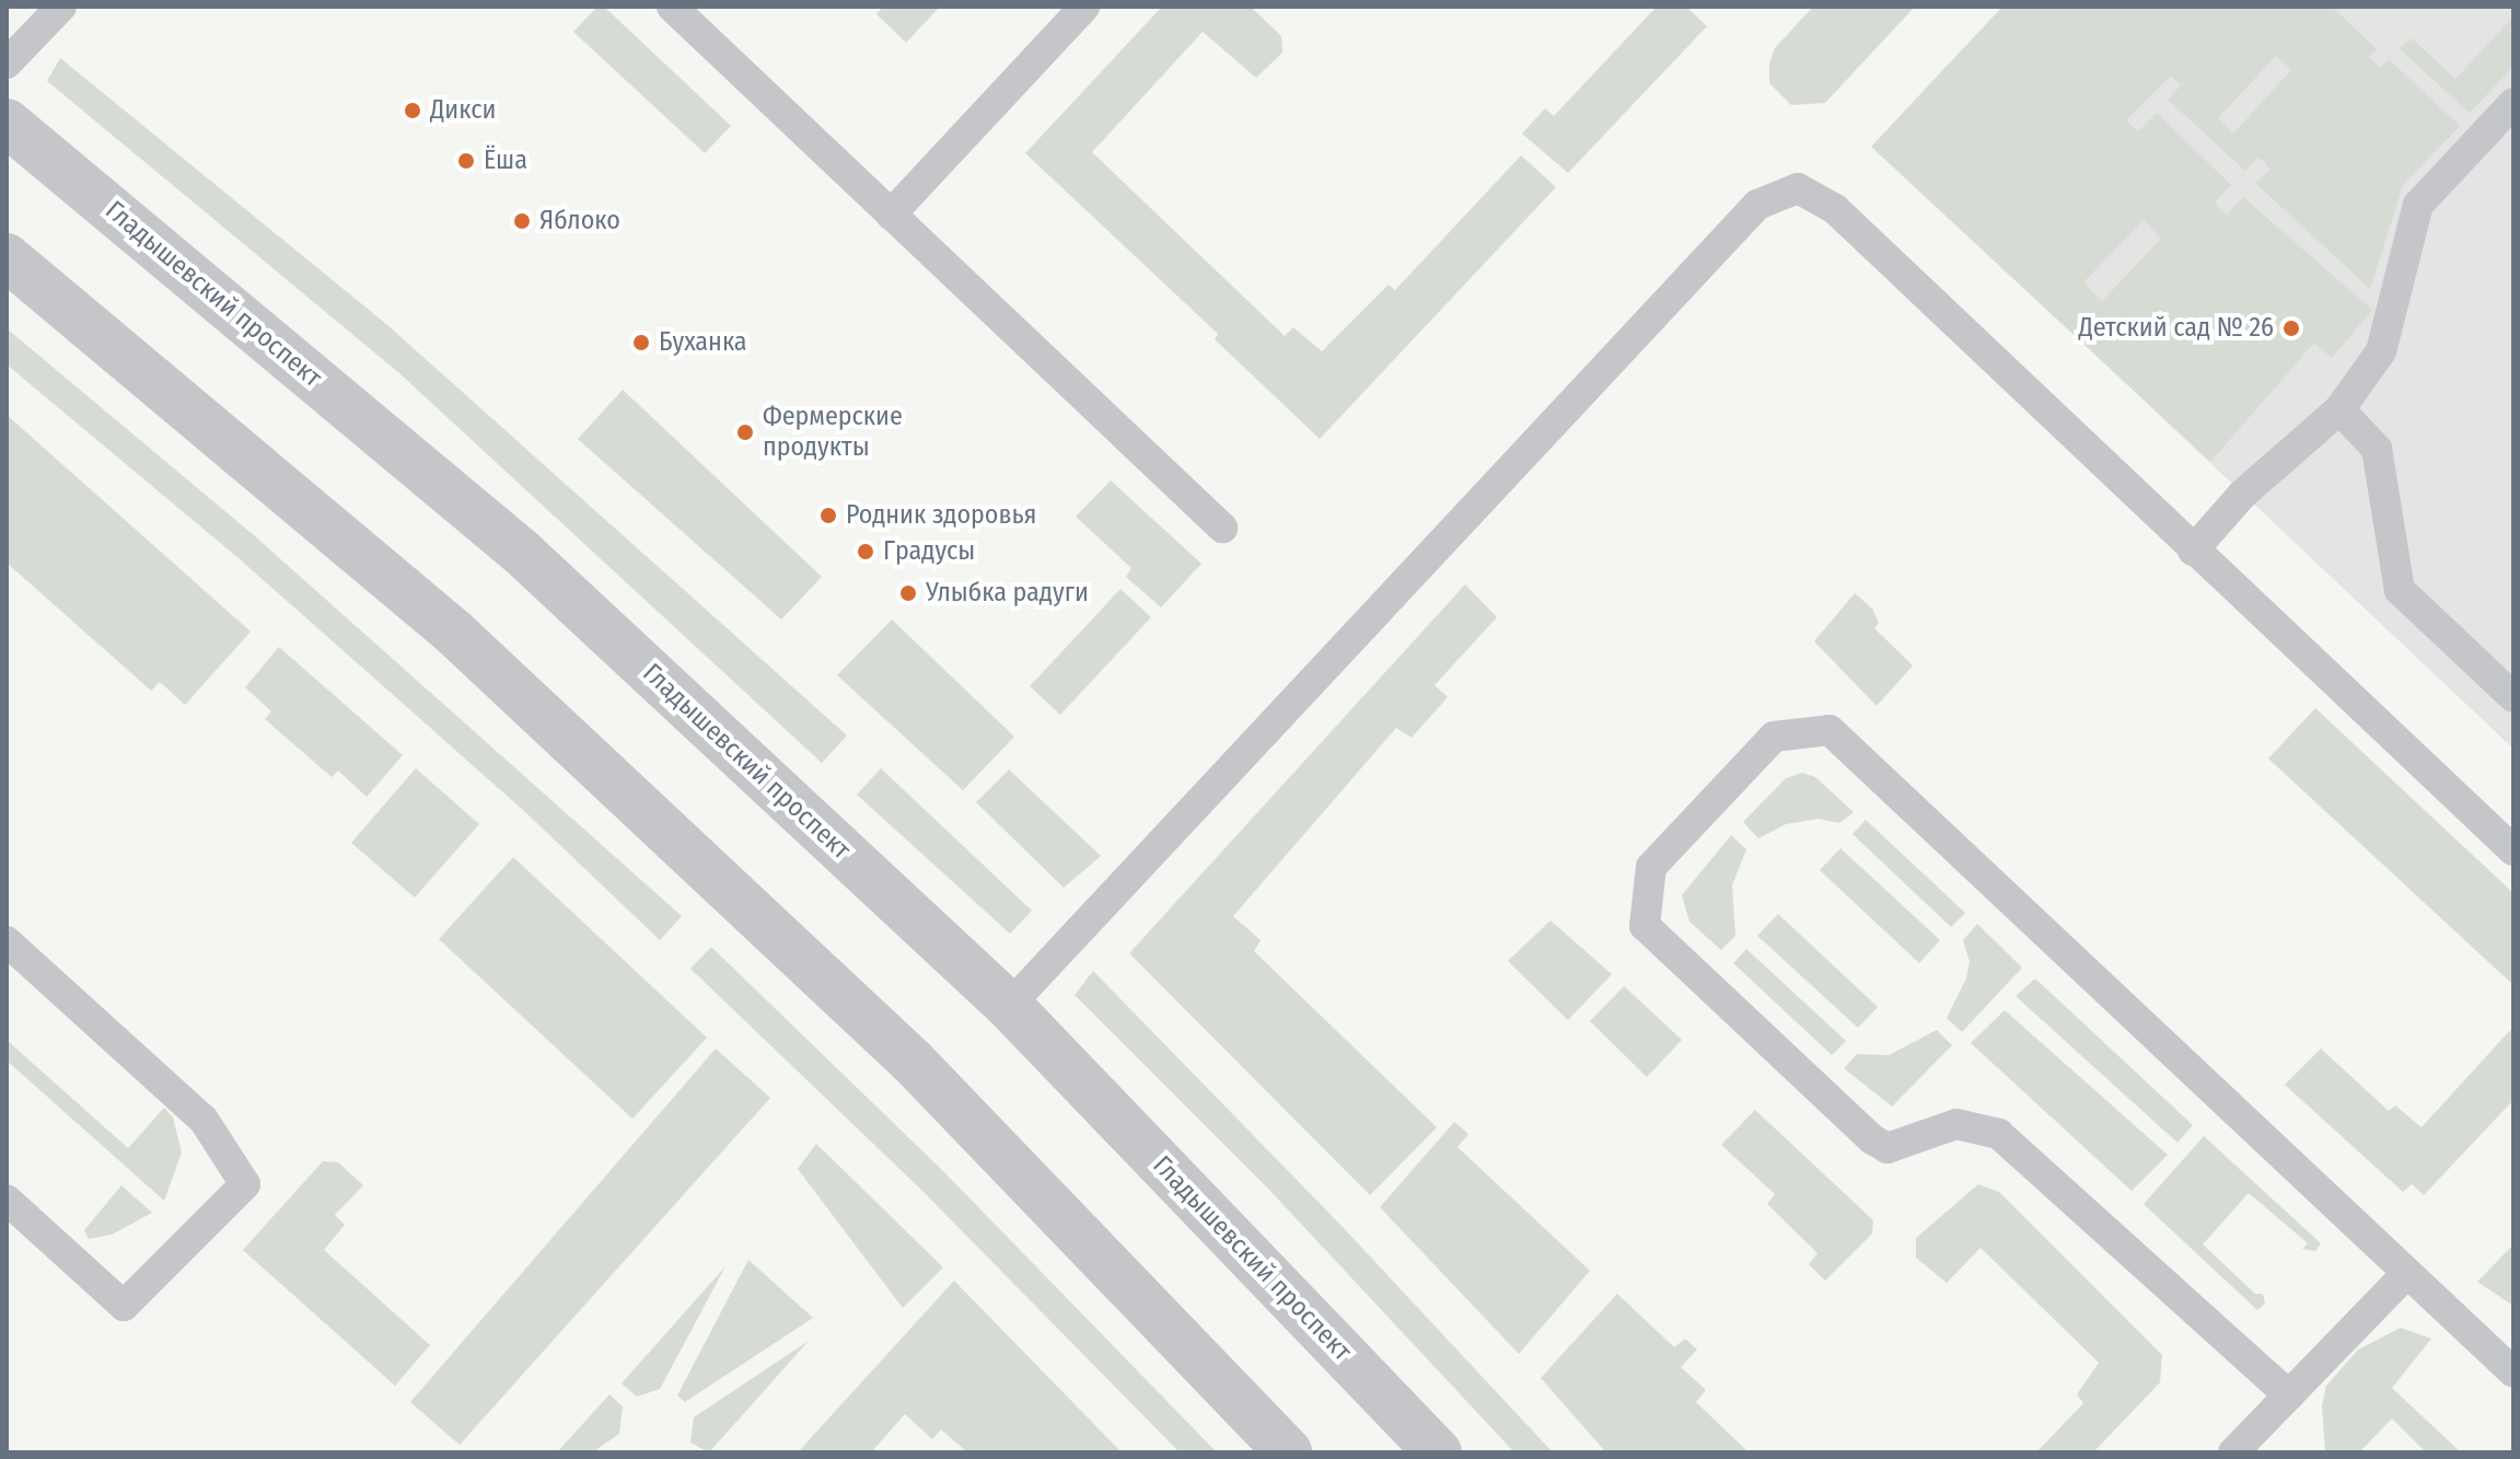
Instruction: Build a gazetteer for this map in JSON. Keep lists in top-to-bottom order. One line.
{"streets":{"street":["Гладышевский проспект"]},"places":["Дикси","Ёша","Яблоко","Детский сад № 26","Буханка","Фермерские продукты","Родник здоровья","Градусы","Улыбка радуги"]}
